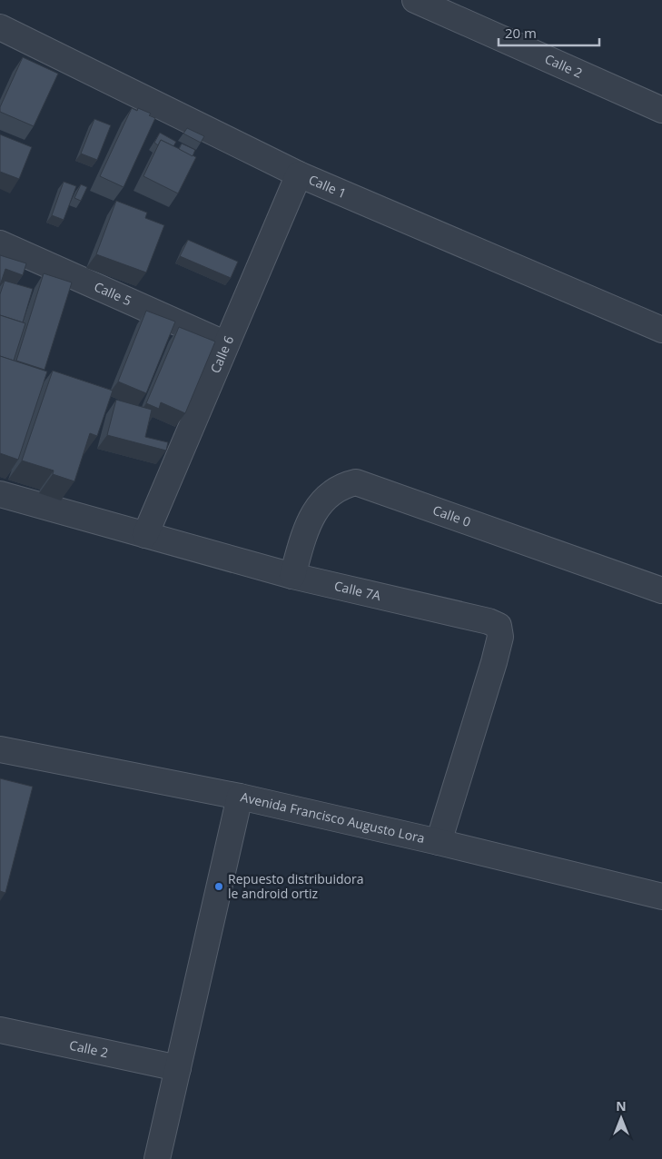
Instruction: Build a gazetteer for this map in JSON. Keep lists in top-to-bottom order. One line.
{"streets":{"street":["Calle 2","Calle 1","Calle 5","Calle 6","Calle 0","Calle 7A","Avenida Francisco Augusto Lora"]},"crossings":[["Calle 1","Calle 6"],["Calle 5","Calle 6"],["Calle 6","Calle 7A"],["Calle 0","Calle 7A"],["Calle 7A","Avenida Francisco Augusto Lora"]],"places":["Repuesto distribuidora le android ortiz"],"scale_bar":"20 m","north":"top"}
